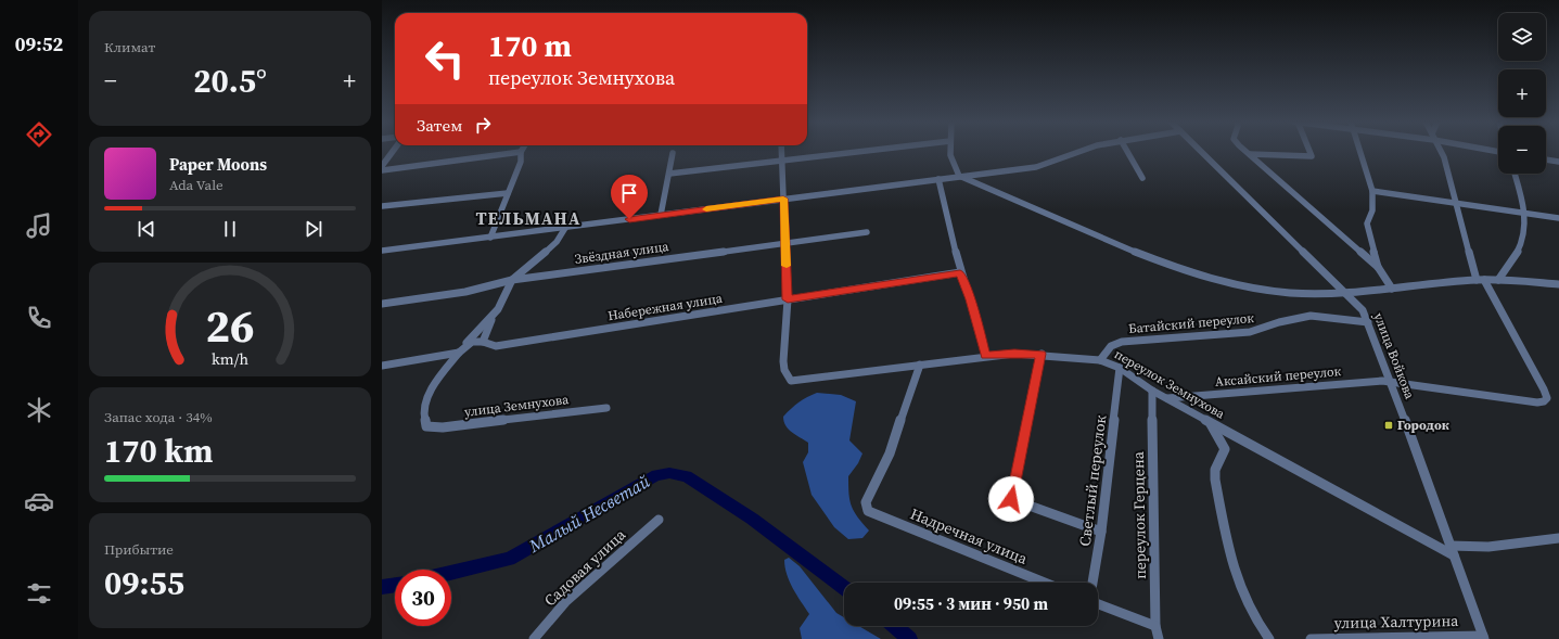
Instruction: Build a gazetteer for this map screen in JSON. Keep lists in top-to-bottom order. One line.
{"streets":{"street":["Звёздная улица","Набережная улица","Батайский переулок","улица Войкова","Аксайский переулок","переулок Земнухова","улица Земнухова","Светлый переулок","переулок Герцена","Надречная улица","Садовая улица","улица Халтурина"]},"crossings":[["Набережная улица","переулок Земнухова"],["Батайский переулок","улица Войкова"],["Батайский переулок","переулок Земнухова"],["улица Войкова","Аксайский переулок"],["улица Войкова","переулок Земнухова"],["улица Войкова","улица Халтурина"],["Аксайский переулок","переулок Земнухова"],["переулок Земнухова","Светлый переулок"],["переулок Земнухова","переулок Герцена"],["переулок Земнухова","Надречная улица"]],"districts":["ТЕЛЬМАНА"],"water":["Малый Несветай"],"places":{"transit":["Городок"]},"page":{"tabs":"09:52","tile":["Климат",["Запас хода · 34%","170 km"],["Прибытие","09:55"]],"map_buttons":["+","−"],"turn":["170 m","переулок Земнухова"],"heat":["−","20.5°","+"],"then":"Затем","song":["Paper Moons","Ada Vale"],"limit":"30","trip":"09:55 · 3 мин · 950 m","gauge":["26","km/h"]}}
